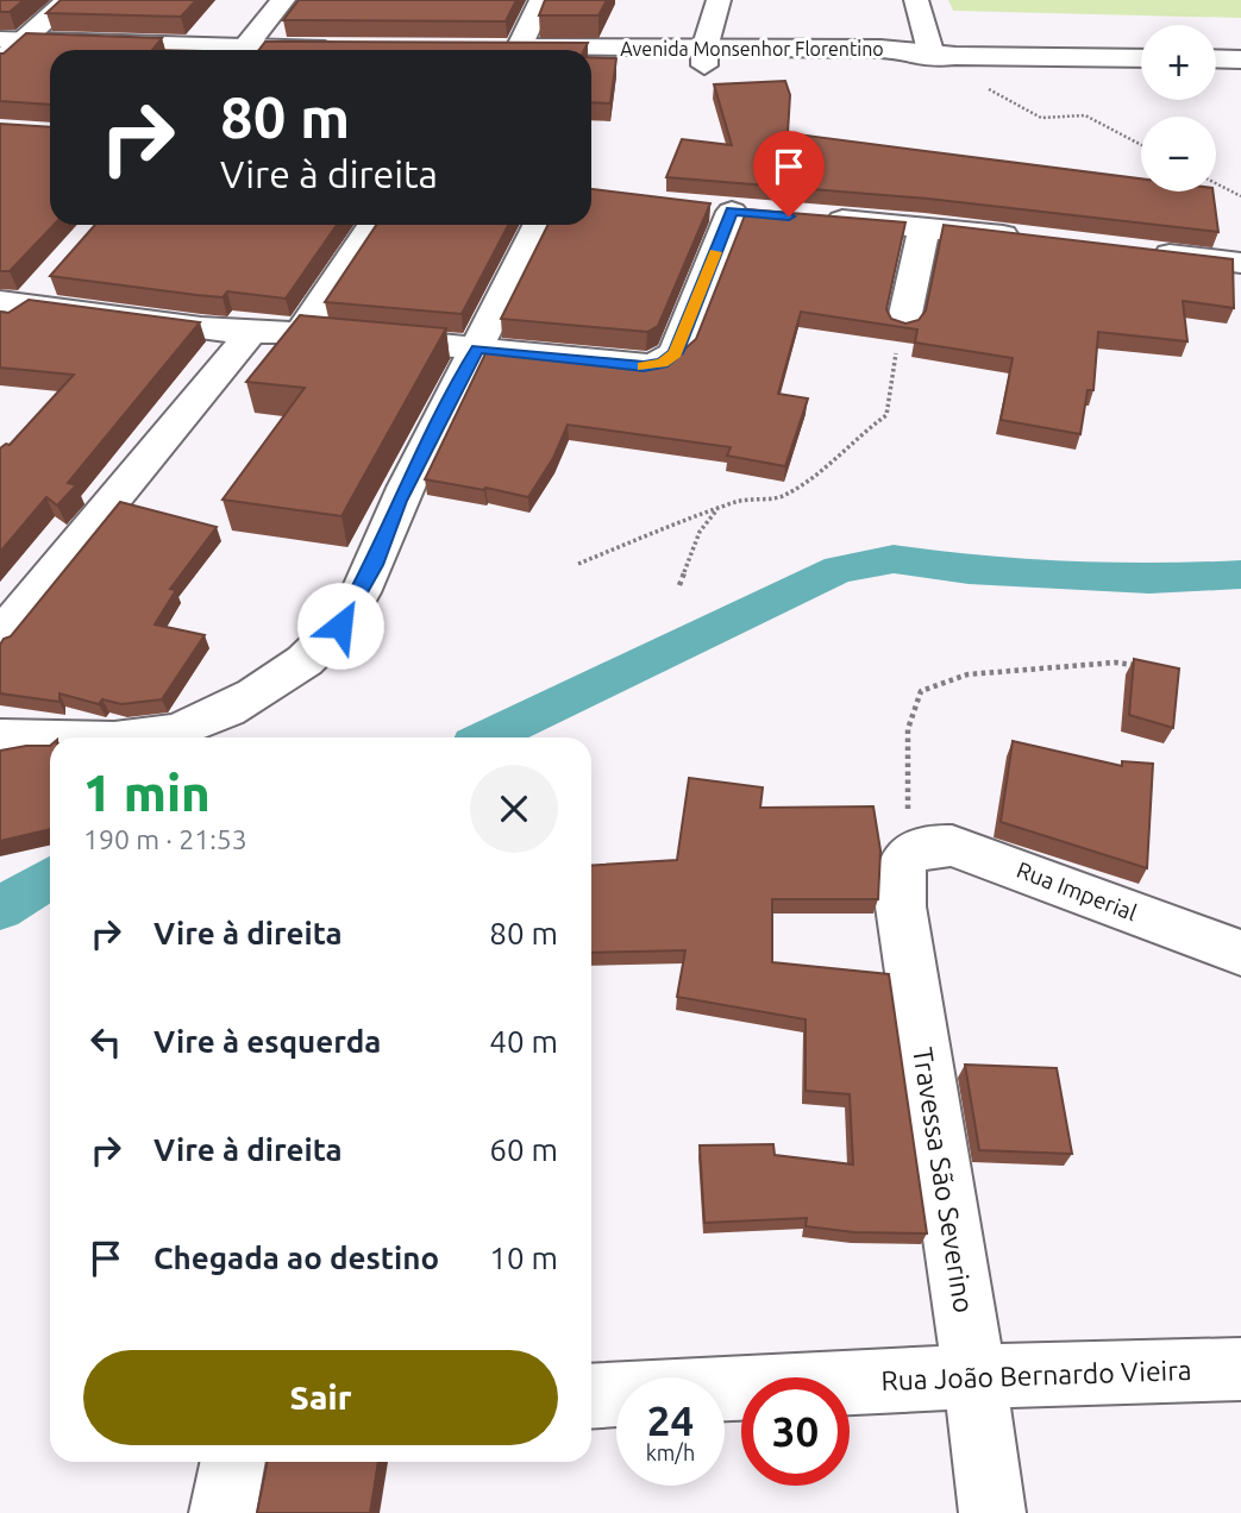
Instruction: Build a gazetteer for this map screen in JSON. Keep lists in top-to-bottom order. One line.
{"streets":{"street":["Avenida Monsenhor Florentino","Rua Imperial","Travessa São Severino","Rua João Bernardo Vieira"]},"crossings":[["Rua Imperial","Travessa São Severino"],["Travessa São Severino","Rua João Bernardo Vieira"]],"page":{"map_buttons":["+","−"],"turn":["80 m","Vire à direita"],"heading":["1 min","190 m · 21:53"],"list":[{"name":"Vire à direita","value":"80 m"},{"name":"Vire à esquerda","value":"40 m"},{"name":"Vire à direita","value":"60 m"},{"name":"Chegada ao destino","value":"10 m"}],"buttons":"Sair","speed":"24 km/h","limit":"30"}}
